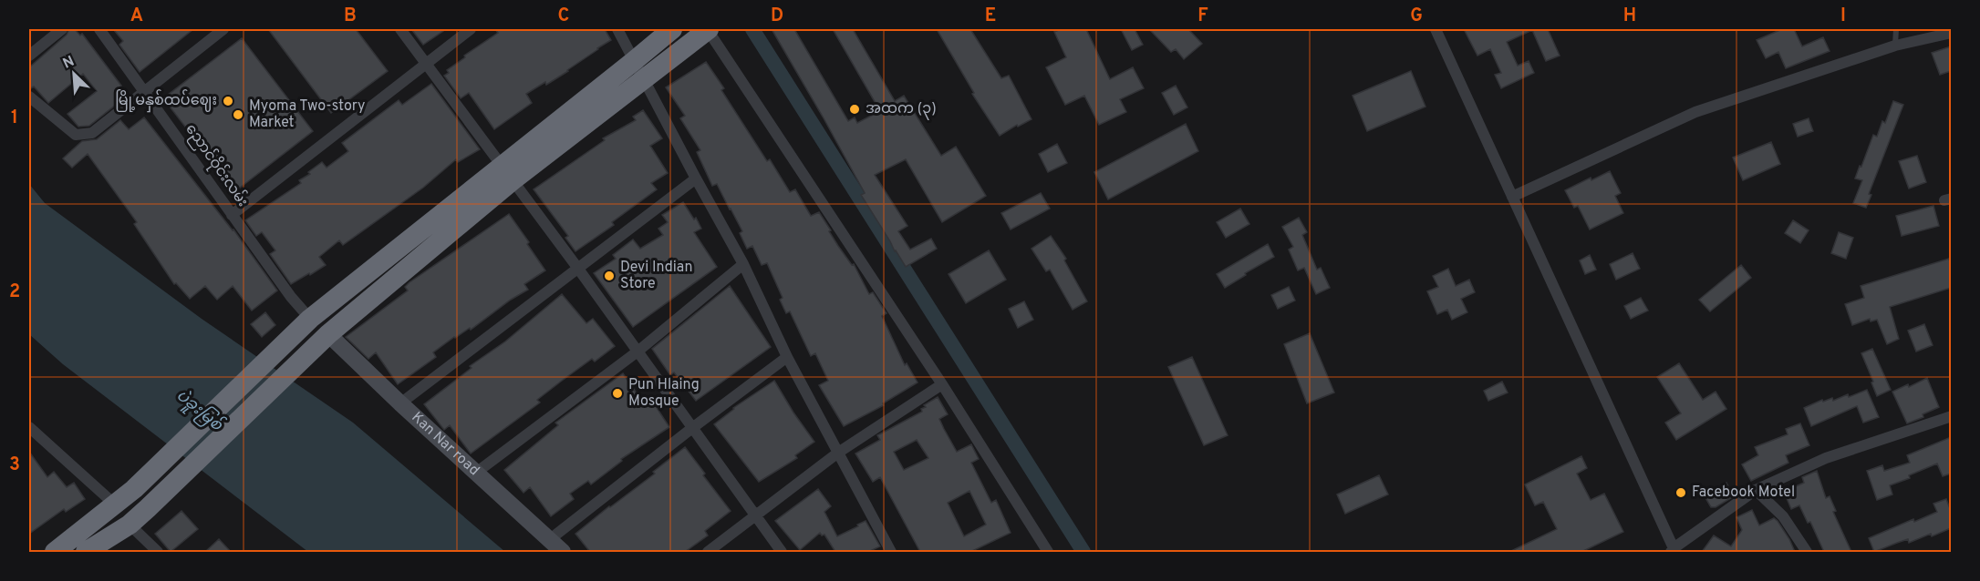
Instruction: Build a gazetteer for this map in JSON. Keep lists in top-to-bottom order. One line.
{"streets":{"street":["ညောင်ဝိုင်းလမ်း","Kan Nar road"]},"water":["ပဲခူးမြစ်"],"places":["မြို့မနှစ်ထပ်ဈေး","အထက (၃)","Myoma Two-story Market","Devi Indian Store","Pun Hlaing Mosque","Facebook Motel"],"north":"top left","grid":{"columns":["A","B","C","D","E","F","G","H","I"],"rows":["1","2","3"]}}
